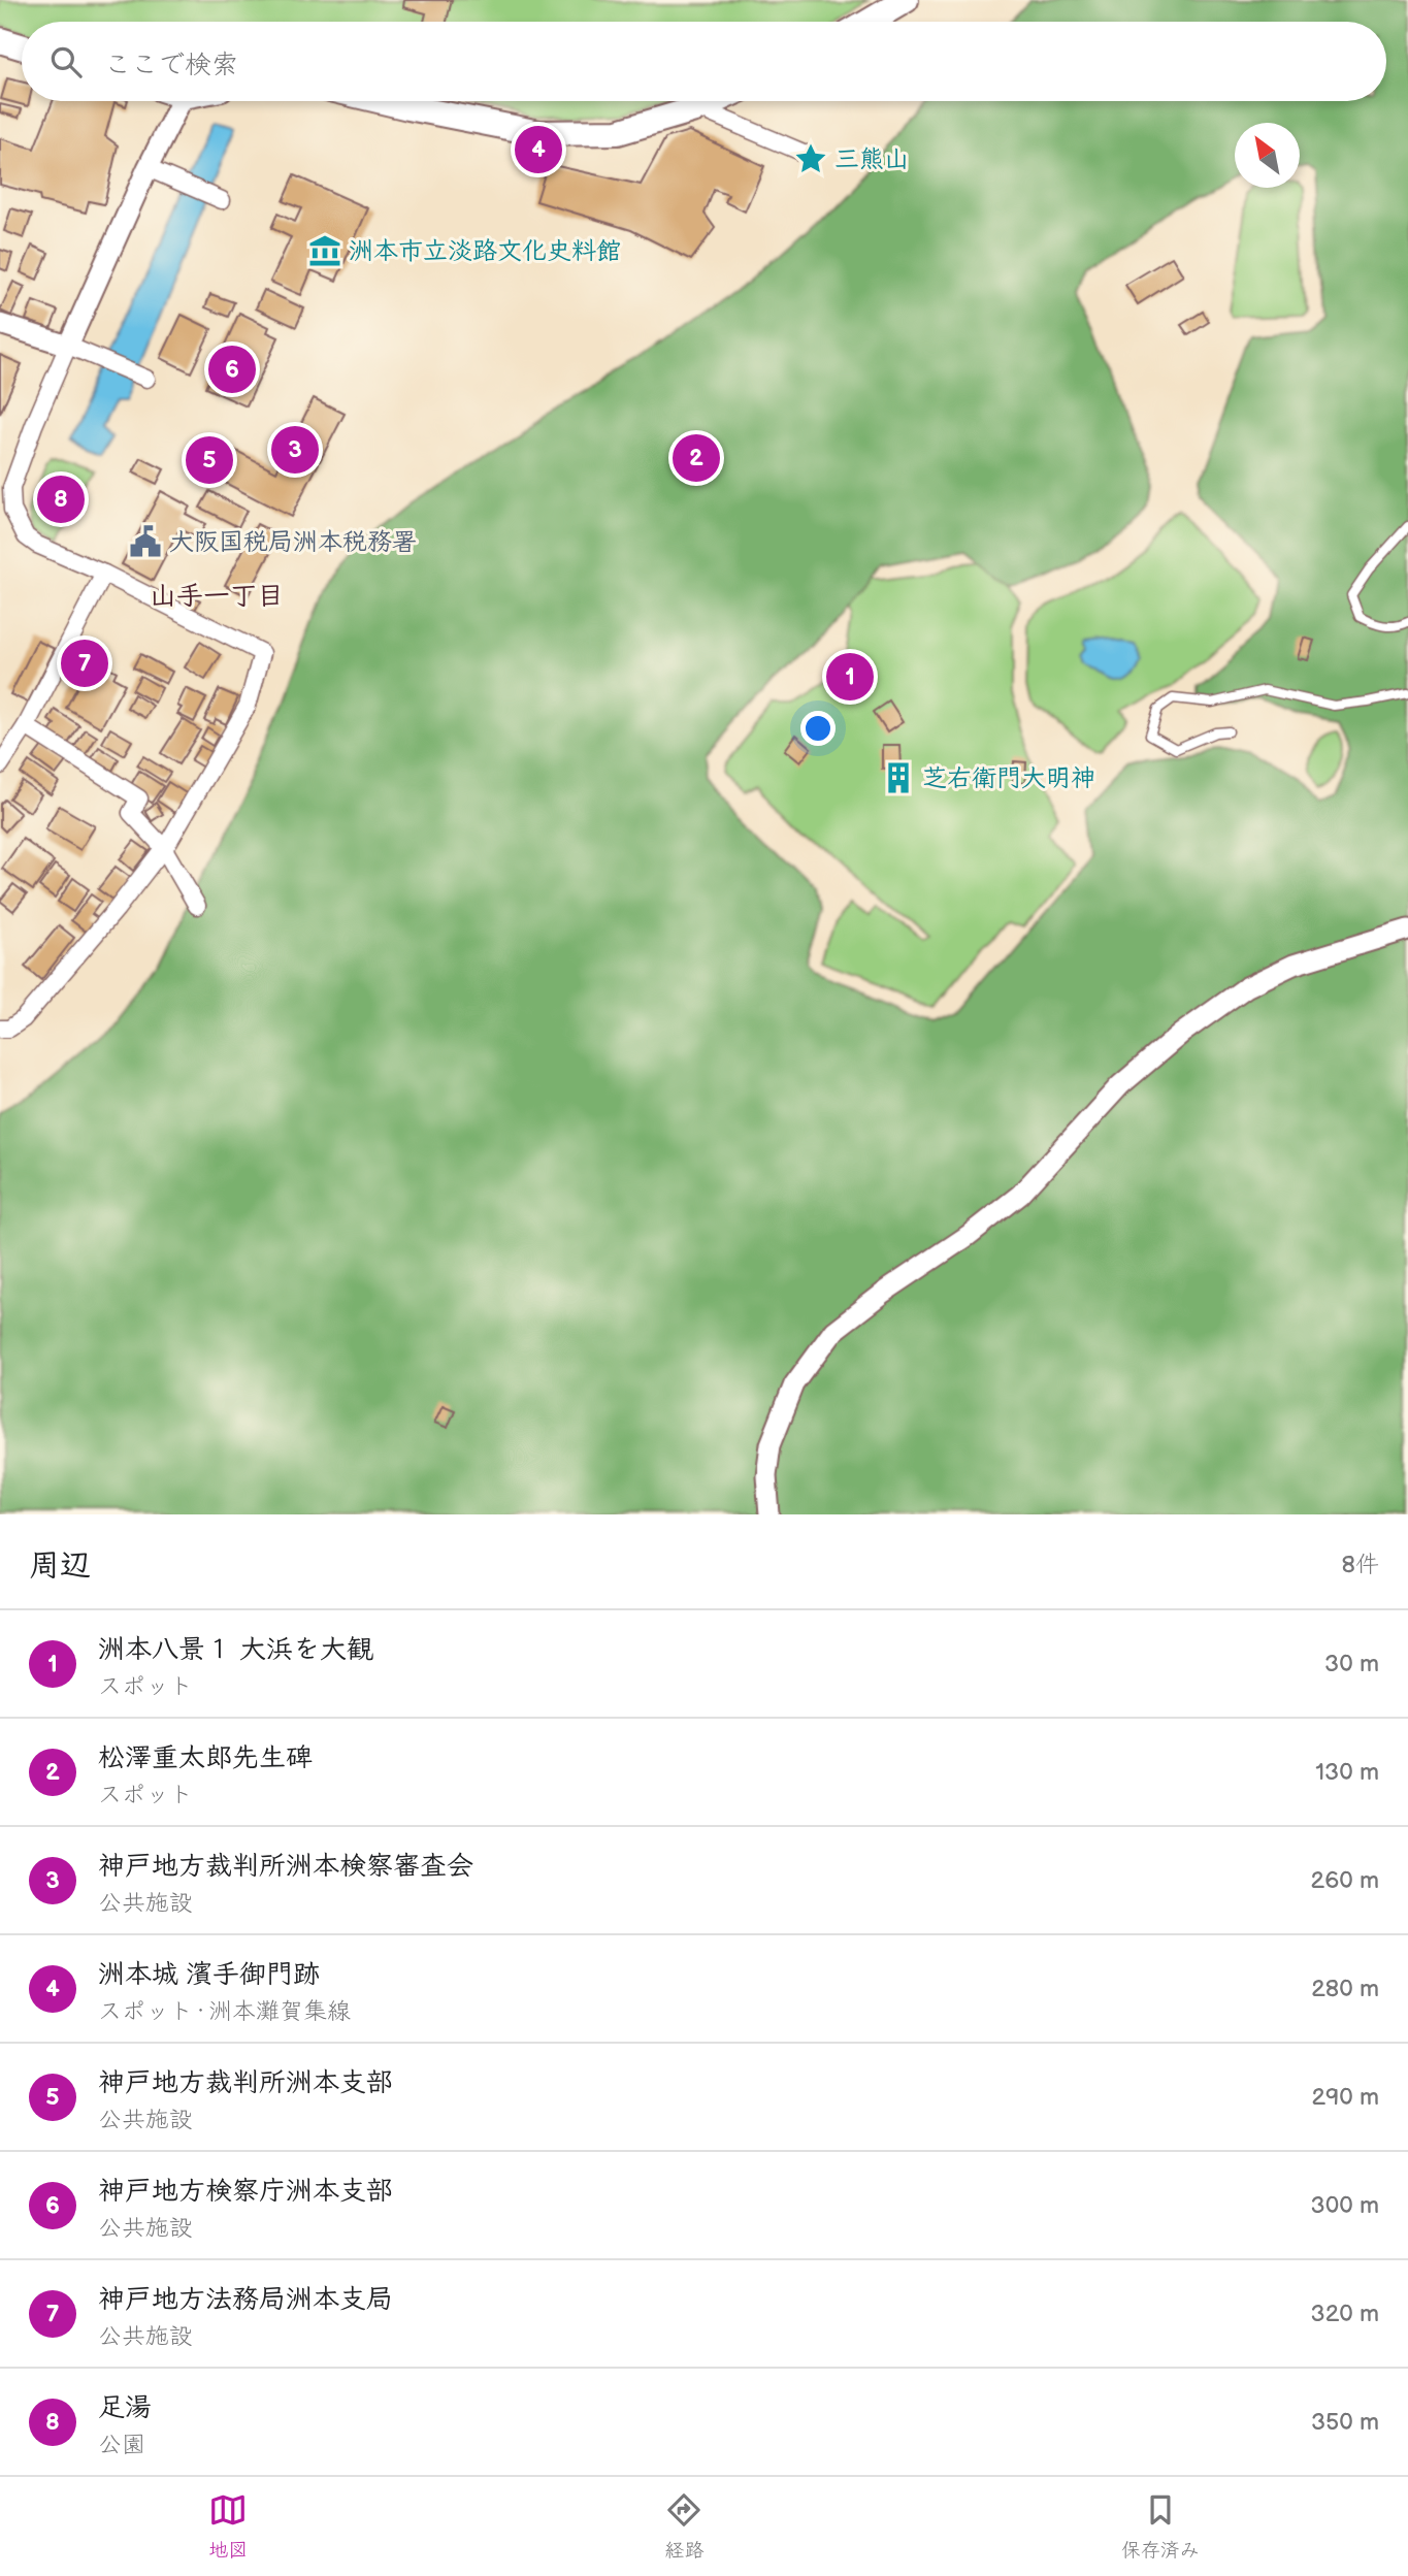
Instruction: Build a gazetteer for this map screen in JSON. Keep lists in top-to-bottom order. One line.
{"districts":["山手一丁目"],"places":{"place":["三熊山"],"museum":["洲本市立淡路文化史料館"],"public building":["大阪国税局洲本税務署"],"building":["芝右衛門大明神"]},"north":"top left","page":{"search":"ここで検索","pins":["4","6","3","2","5","8","7","1"],"heading":["周辺","8件"],"list":[{"mark":"1","name":"洲本八景１ 大浜を大観","note":"スポット","value":"30 m"},{"mark":"2","name":"松澤重太郎先生碑","note":"スポット","value":"130 m"},{"mark":"3","name":"神戸地方裁判所洲本検察審査会","note":"公共施設","value":"260 m"},{"mark":"4","name":"洲本城 濱手御門跡","note":"スポット · 洲本灘賀集線","value":"280 m"},{"mark":"5","name":"神戸地方裁判所洲本支部","note":"公共施設","value":"290 m"},{"mark":"6","name":"神戸地方検察庁洲本支部","note":"公共施設","value":"300 m"},{"mark":"7","name":"神戸地方法務局洲本支局","note":"公共施設","value":"320 m"},{"mark":"8","name":"足湯","note":"公園","value":"350 m"}],"nav":["地図","経路","保存済み"]}}
